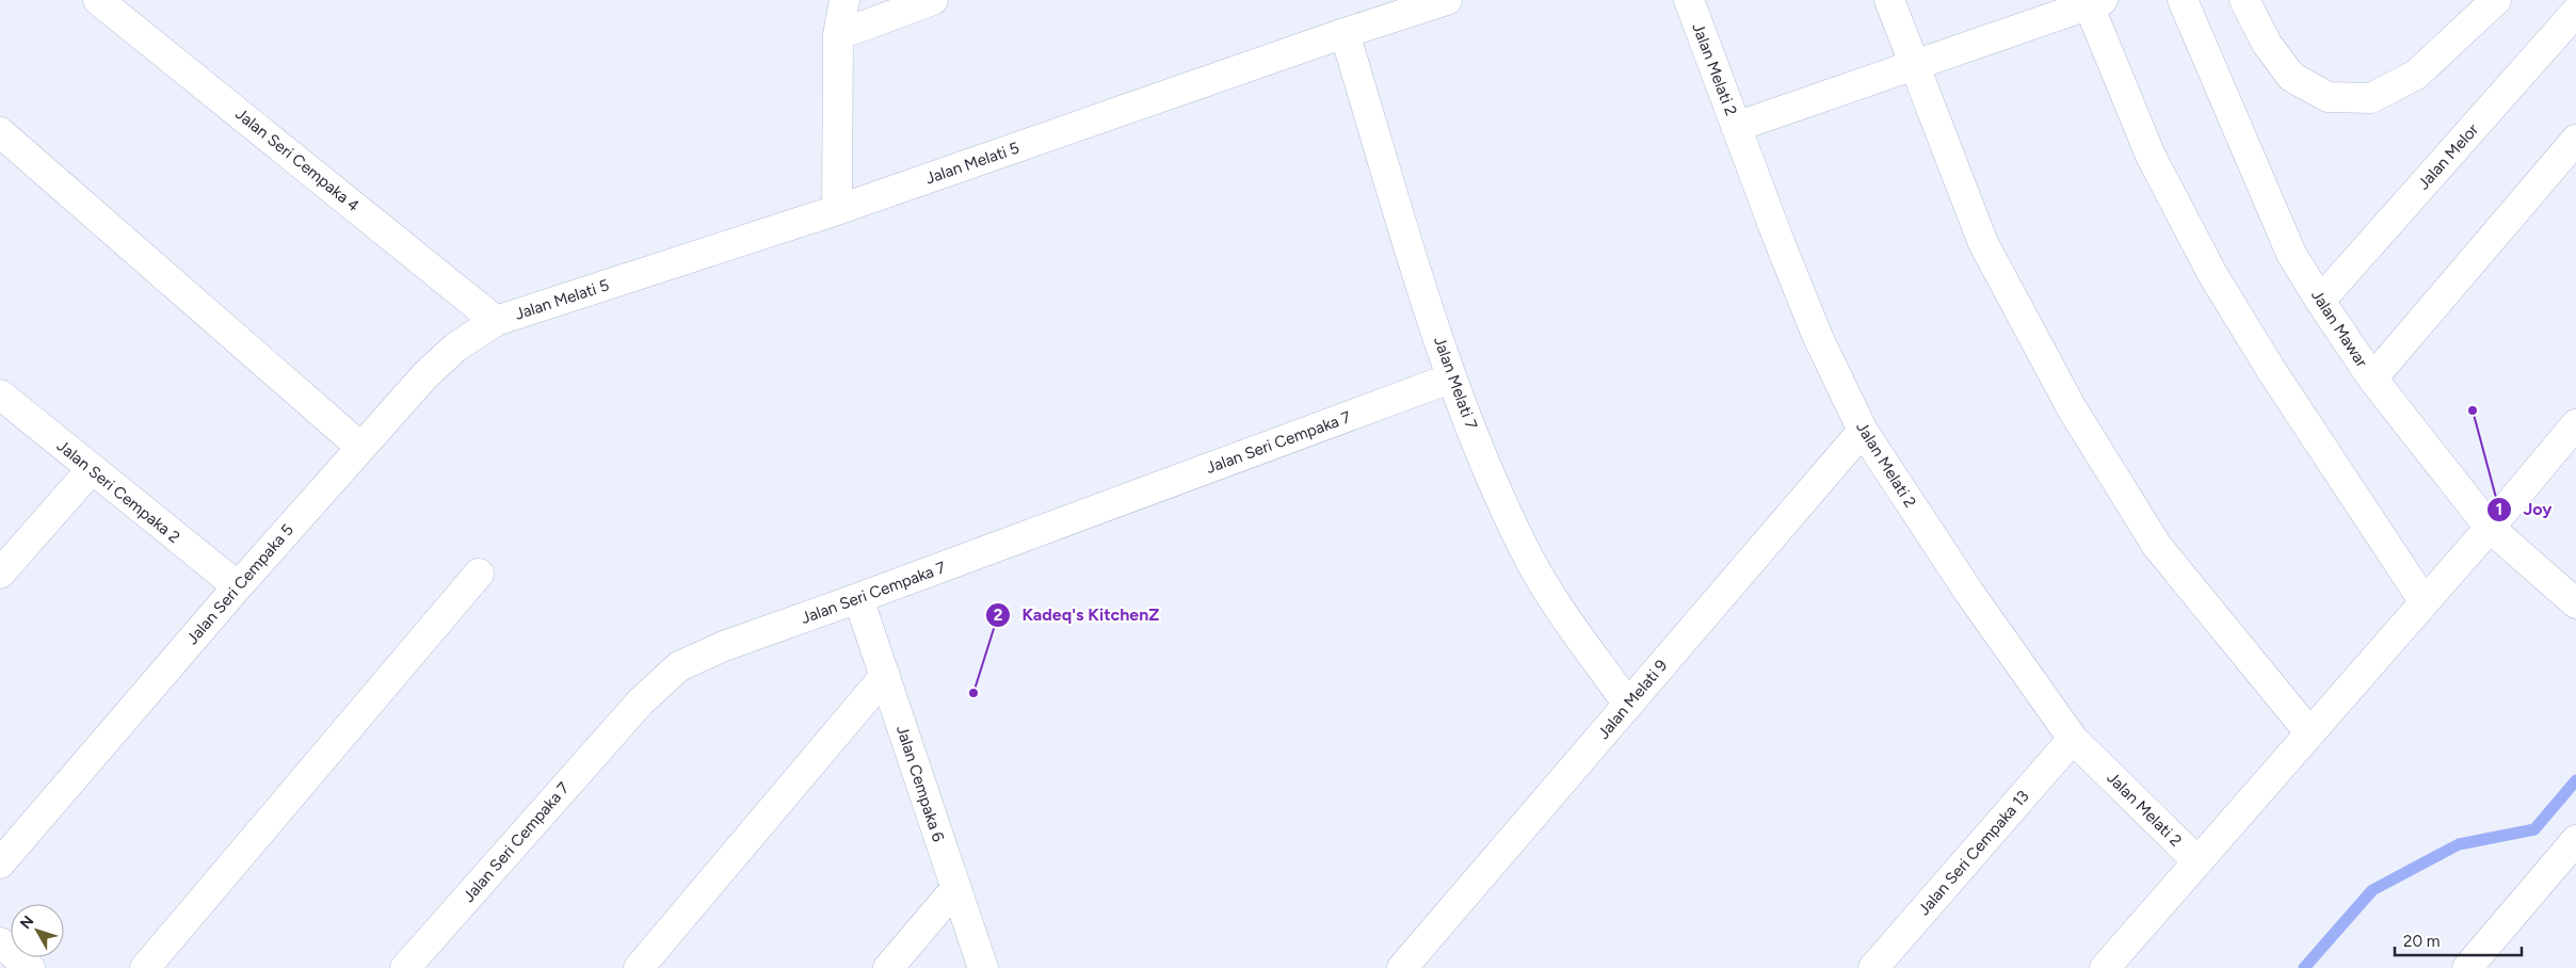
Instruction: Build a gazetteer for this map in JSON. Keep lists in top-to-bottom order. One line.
{"streets":{"street":["Jalan Melati 2","Jalan Melor","Jalan Seri Cempaka 4","Jalan Melati 5","Jalan Mawar","Jalan Melati 7","Jalan Seri Cempaka 7","Jalan Seri Cempaka 2","Jalan Seri Cempaka 5","Jalan Melati 9","Jalan Cempaka 6","Jalan Seri Cempaka 13"]},"crossings":[["Jalan Melati 2","Jalan Melati 9"],["Jalan Melati 2","Jalan Seri Cempaka 13"],["Jalan Melor","Jalan Mawar"],["Jalan Seri Cempaka 4","Jalan Melati 5"],["Jalan Seri Cempaka 4","Jalan Seri Cempaka 5"],["Jalan Melati 5","Jalan Melati 7"],["Jalan Melati 5","Jalan Seri Cempaka 5"],["Jalan Melati 7","Jalan Seri Cempaka 7"],["Jalan Melati 7","Jalan Melati 9"],["Jalan Seri Cempaka 7","Jalan Cempaka 6"],["Jalan Seri Cempaka 2","Jalan Seri Cempaka 5"]],"places":["Joy","Kadeq's KitchenZ"],"scale_bar":"20 m","north":"top left"}
